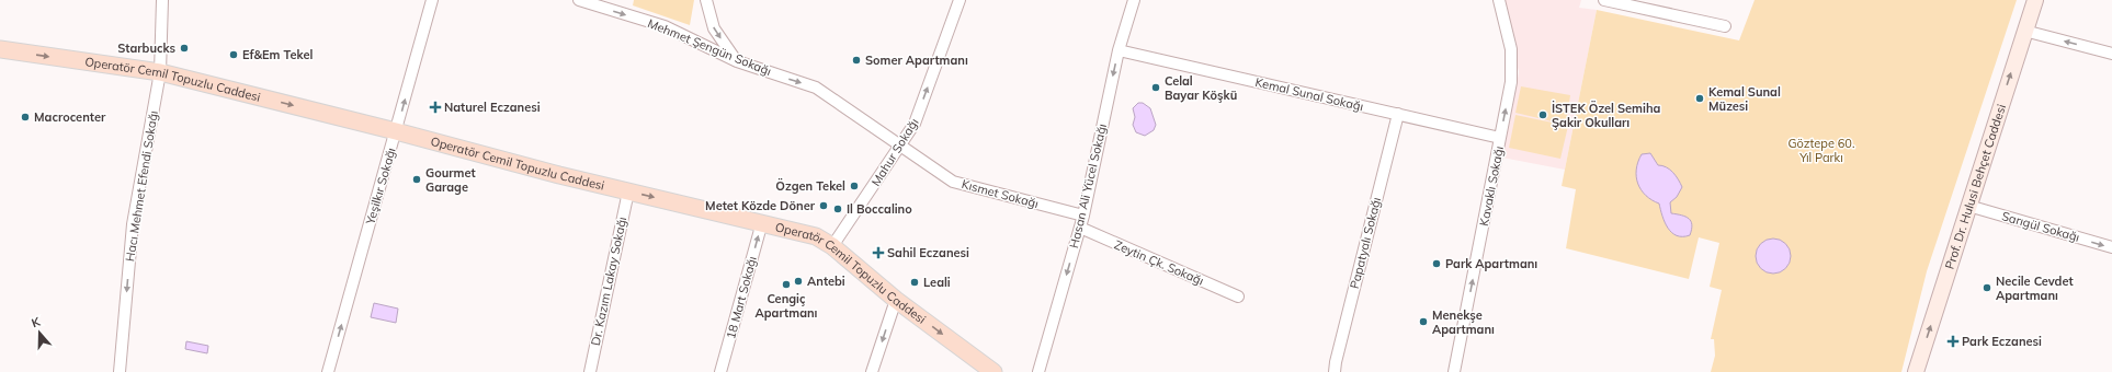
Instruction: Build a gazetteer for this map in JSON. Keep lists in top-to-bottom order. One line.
{"streets":{"main road":["Operatör Cemil Topuzlu Caddesi"],"street":["Mehmet Şengün Sokağı","Kemal Sunal Sokağı","Mahur Sokağı","Hacı Mehmet Efendi Sokağı","Yeşilkır Sokağı","Hasan Ali Yücel Sokağı","Kavaklı Sokağı","Prof. Dr. Hulusi Behçet Caddesi","Kısmet Sokağı","Sarıgül Sokağı","Papatyalı Sokağı","Zeytin Çk. Sokağı","Dr. Kazım Lakay Sokağı","18 Mart Sokağı"]},"crossings":[["Mehmet Şengün Sokağı","Mahur Sokağı"],["Mehmet Şengün Sokağı","Kısmet Sokağı"],["Operatör Cemil Topuzlu Caddesi","Mahur Sokağı"],["Operatör Cemil Topuzlu Caddesi","Hacı Mehmet Efendi Sokağı"],["Operatör Cemil Topuzlu Caddesi","Yeşilkır Sokağı"],["Operatör Cemil Topuzlu Caddesi","Dr. Kazım Lakay Sokağı"],["Operatör Cemil Topuzlu Caddesi","18 Mart Sokağı"],["Kemal Sunal Sokağı","Hasan Ali Yücel Sokağı"],["Kemal Sunal Sokağı","Kavaklı Sokağı"],["Kemal Sunal Sokağı","Papatyalı Sokağı"],["Mahur Sokağı","Kısmet Sokağı"],["Hasan Ali Yücel Sokağı","Kısmet Sokağı"],["Hasan Ali Yücel Sokağı","Zeytin Çk. Sokağı"],["Prof. Dr. Hulusi Behçet Caddesi","Sarıgül Sokağı"]],"one_way":["Mehmet Şengün Sokağı","Operatör Cemil Topuzlu Caddesi","Mahur Sokağı","Hacı Mehmet Efendi Sokağı","Yeşilkır Sokağı","Hasan Ali Yücel Sokağı","Kavaklı Sokağı","Prof. Dr. Hulusi Behçet Caddesi","Sarıgül Sokağı","18 Mart Sokağı"],"parks":["Göztepe 60. Yıl Parkı"],"places":{"other":["Starbucks","Ef&Em Tekel","Somer Apartmanı","Celal Bayar Köşkü","Kemal Sunal Müzesi","İSTEK Özel Semiha Şakir Okulları","Macrocenter","Gourmet Garage","Özgen Tekel","Metet Közde Döner","Il Boccalino","Park Apartmanı","Antebi","Leali","Cengiç Apartmanı","Necile Cevdet Apartmanı","Menekşe Apartmanı"],"health":["Naturel Eczanesi","Sahil Eczanesi","Park Eczanesi"]},"north":"top"}
